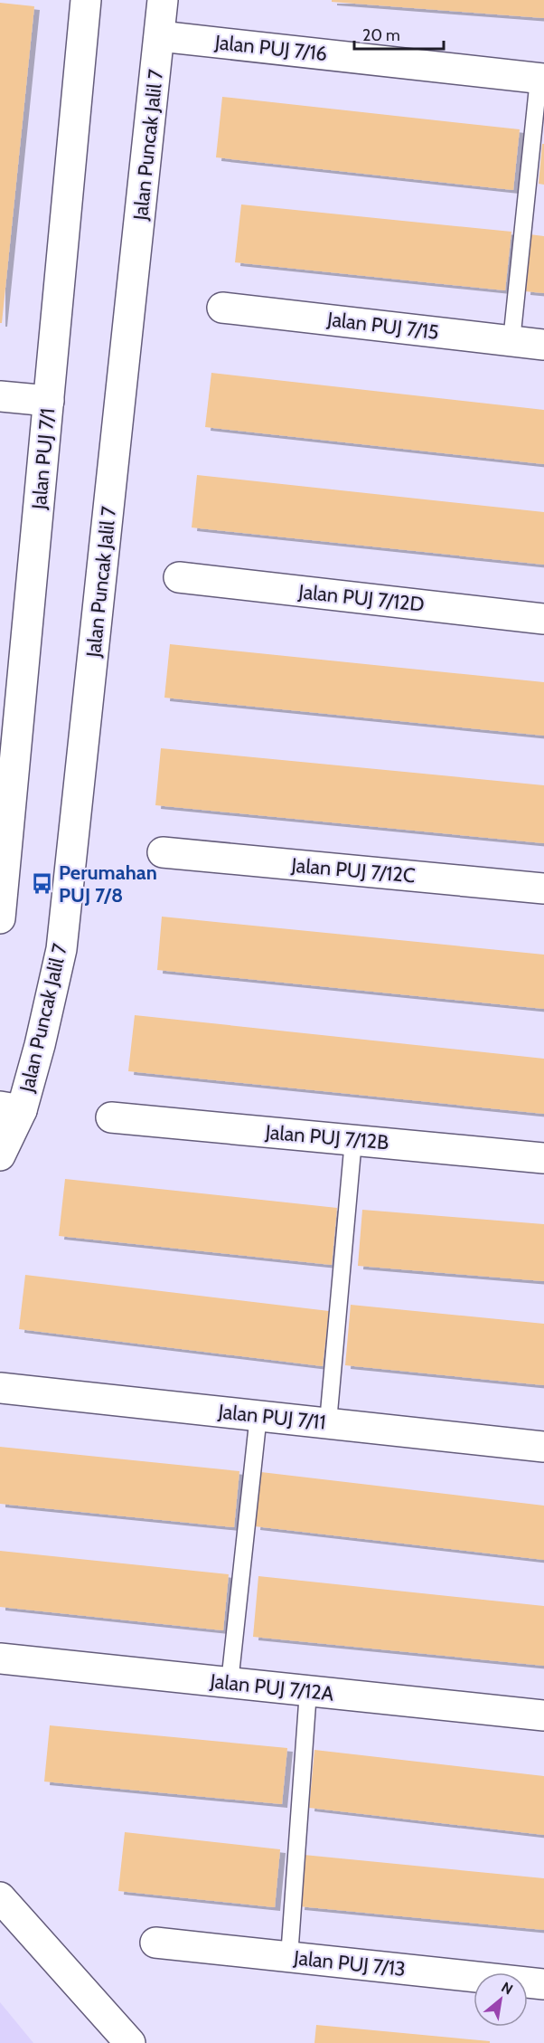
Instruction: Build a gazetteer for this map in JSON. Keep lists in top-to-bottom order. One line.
{"streets":{"street":["Jalan PUJ 7/16","Jalan Puncak Jalil 7","Jalan PUJ 7/15","Jalan PUJ 7/1","Jalan PUJ 7/12D","Jalan PUJ 7/12C","Jalan PUJ 7/12B","Jalan PUJ 7/11","Jalan PUJ 7/12A","Jalan PUJ 7/13"]},"crossings":[["Jalan PUJ 7/16","Jalan Puncak Jalil 7"]],"places":{"bus stop":["Perumahan PUJ 7/8"]},"scale_bar":"20 m","north":"top right"}
